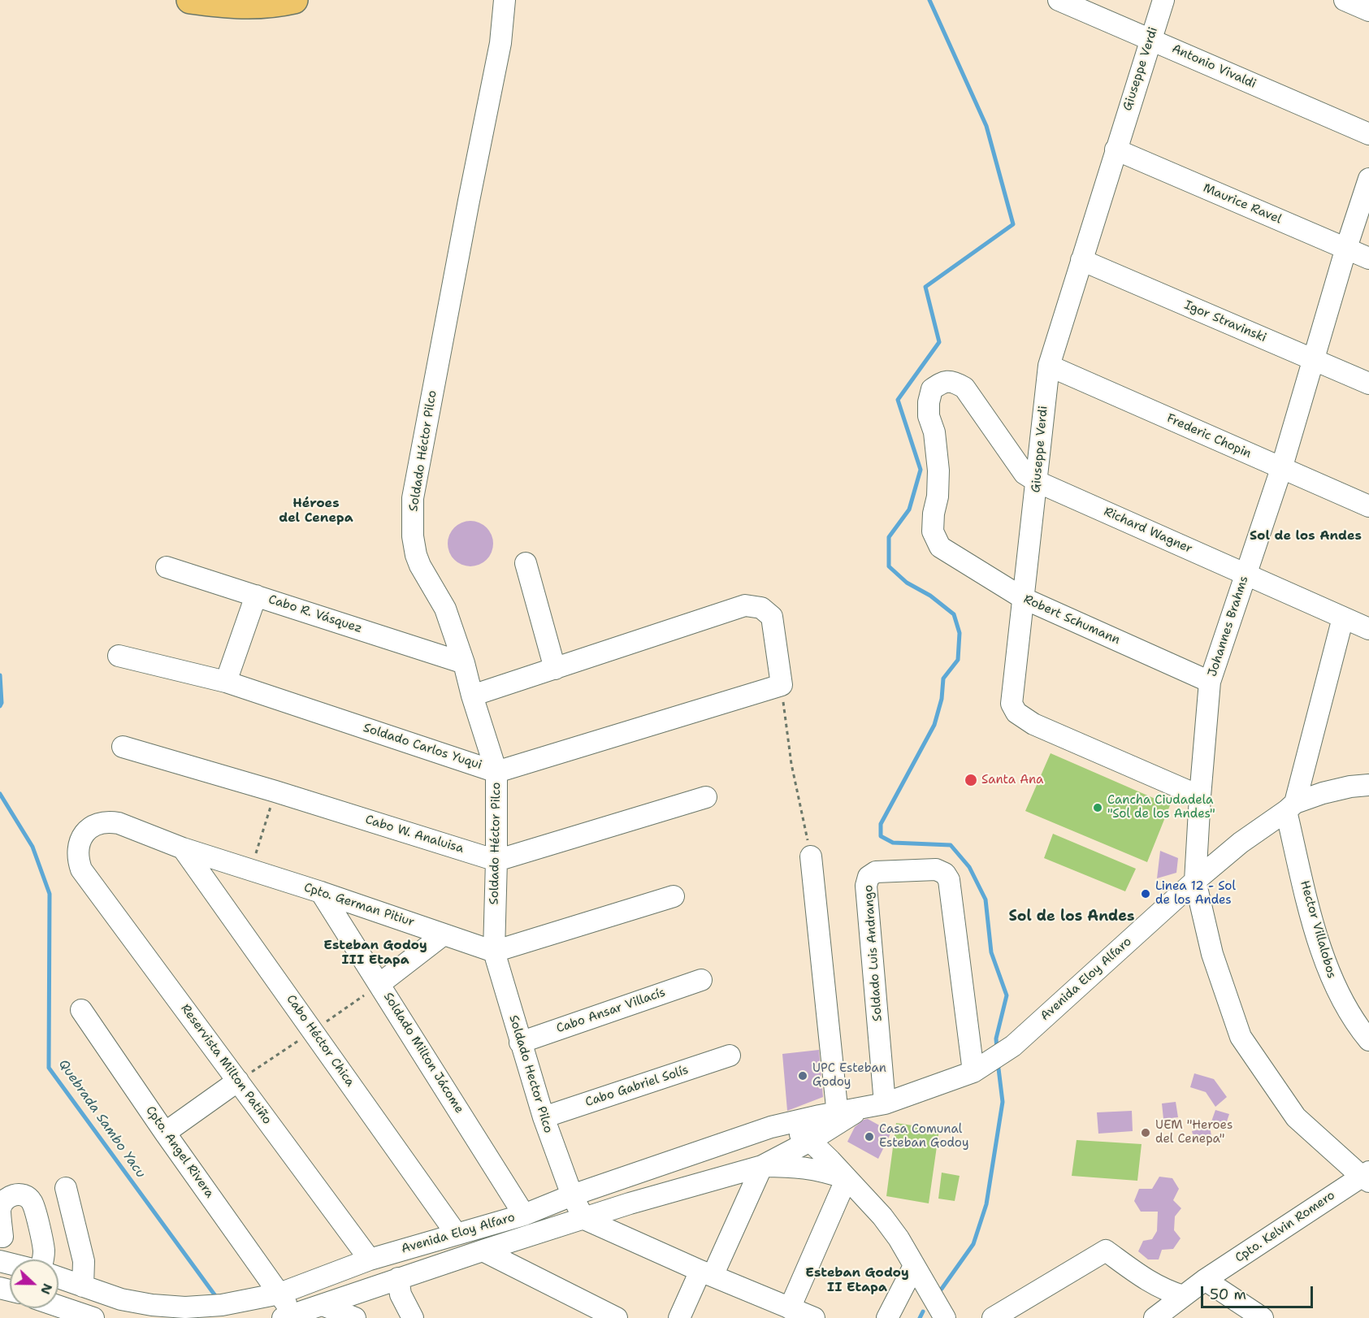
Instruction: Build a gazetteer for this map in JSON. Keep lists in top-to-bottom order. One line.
{"streets":{"street":["Antonio Vivaldi","Giuseppe Verdi","Maurice Ravel","Igor Stravinski","Frederic Chopin","Soldado Héctor Pilco","Richard Wagner","Cabo R. Vásquez","Robert Schumann","Johannes Brahms","Soldado Carlos Yuqui","Cabo W. Analuisa","Cpto. German Pitiur","Hector Villalobos","Soldado Luis Andrango","Avenida Eloy Alfaro","Cabo Ansar Villacís","Cabo Héctor Chica","Soldado Milton Jácome","Reservista Milton Patiño","Soldado Hector Pilco","Cabo Gabriel Solís","Cpto. Angel Rivera","Cpto. Kelvin Romero"]},"crossings":[["Antonio Vivaldi","Giuseppe Verdi"],["Giuseppe Verdi","Maurice Ravel"],["Giuseppe Verdi","Igor Stravinski"],["Giuseppe Verdi","Frederic Chopin"],["Giuseppe Verdi","Richard Wagner"],["Giuseppe Verdi","Robert Schumann"],["Giuseppe Verdi","Johannes Brahms"],["Maurice Ravel","Johannes Brahms"],["Igor Stravinski","Johannes Brahms"],["Frederic Chopin","Johannes Brahms"],["Soldado Héctor Pilco","Cabo R. Vásquez"],["Soldado Héctor Pilco","Soldado Carlos Yuqui"],["Soldado Héctor Pilco","Cabo W. Analuisa"],["Soldado Héctor Pilco","Cpto. German Pitiur"],["Soldado Héctor Pilco","Soldado Hector Pilco"],["Richard Wagner","Robert Schumann"],["Richard Wagner","Johannes Brahms"],["Robert Schumann","Johannes Brahms"],["Johannes Brahms","Avenida Eloy Alfaro"],["Johannes Brahms","Cpto. Kelvin Romero"],["Cpto. German Pitiur","Cabo Héctor Chica"],["Cpto. German Pitiur","Soldado Milton Jácome"],["Cpto. German Pitiur","Reservista Milton Patiño"],["Cpto. German Pitiur","Soldado Hector Pilco"],["Hector Villalobos","Avenida Eloy Alfaro"],["Soldado Luis Andrango","Avenida Eloy Alfaro"],["Avenida Eloy Alfaro","Cabo Héctor Chica"],["Avenida Eloy Alfaro","Soldado Milton Jácome"],["Avenida Eloy Alfaro","Reservista Milton Patiño"],["Avenida Eloy Alfaro","Soldado Hector Pilco"],["Avenida Eloy Alfaro","Cpto. Angel Rivera"],["Cabo Ansar Villacís","Soldado Hector Pilco"],["Soldado Hector Pilco","Cabo Gabriel Solís"]],"districts":["Héroes del Cenepa","Sol de los Andes","Sol de los Andes","Esteban Godoy III Etapa","Esteban Godoy II Etapa"],"water":["Quebrada Sambo Yacu"],"places":["Santa Ana","Cancha Ciudadela \"Sol de los Andes\"","Linea 12 - Sol de los Andes","UPC Esteban Godoy","UEM \"Heroes del Cenepa\"","Casa Comunal Esteban Godoy"],"scale_bar":"50 m","north":"right"}
